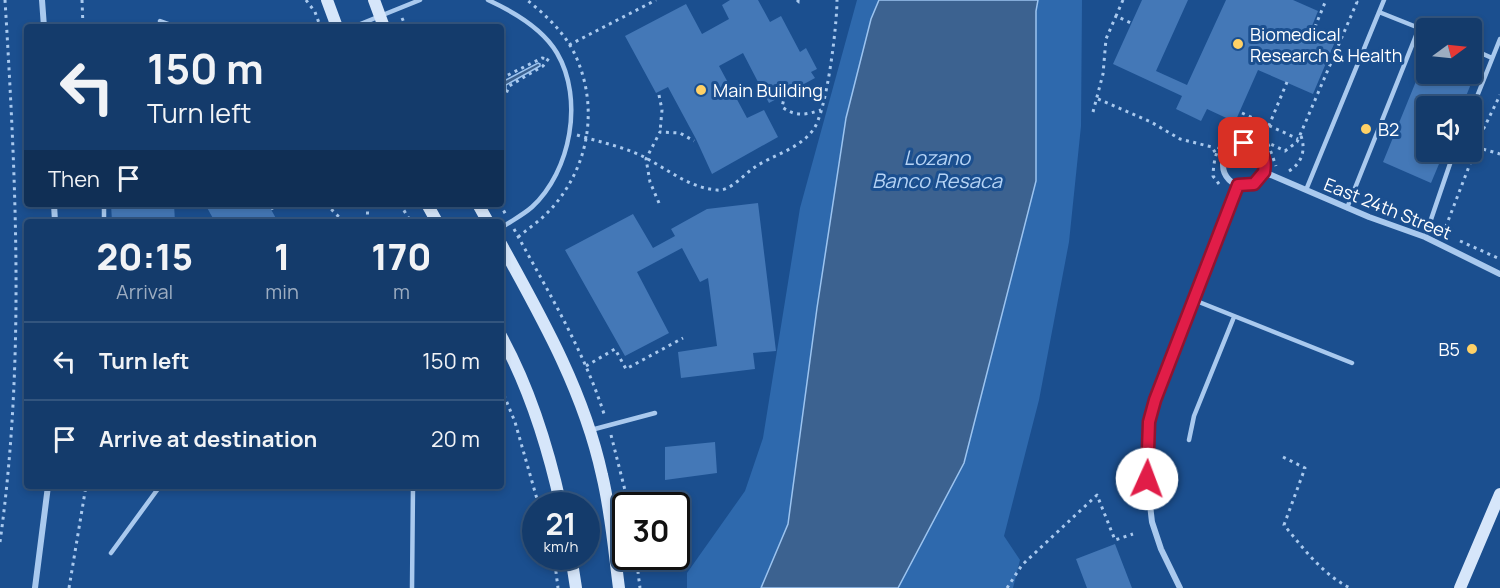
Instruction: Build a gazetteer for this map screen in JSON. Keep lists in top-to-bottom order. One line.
{"streets":{"street":["East 24th Street"]},"water":["Lozano Banco Resaca"],"places":["Biomedical Research & Health","Main Building","B2","B5"],"north":"right","page":{"turn":["150 m","Turn left"],"then":"Then","eta":["20:15","Arrival","1","min","170","m"],"list":[{"name":"Turn left","value":"150 m"},{"name":"Arrive at destination","value":"20 m"}],"speed":"21 km/h","limit":"30"}}
